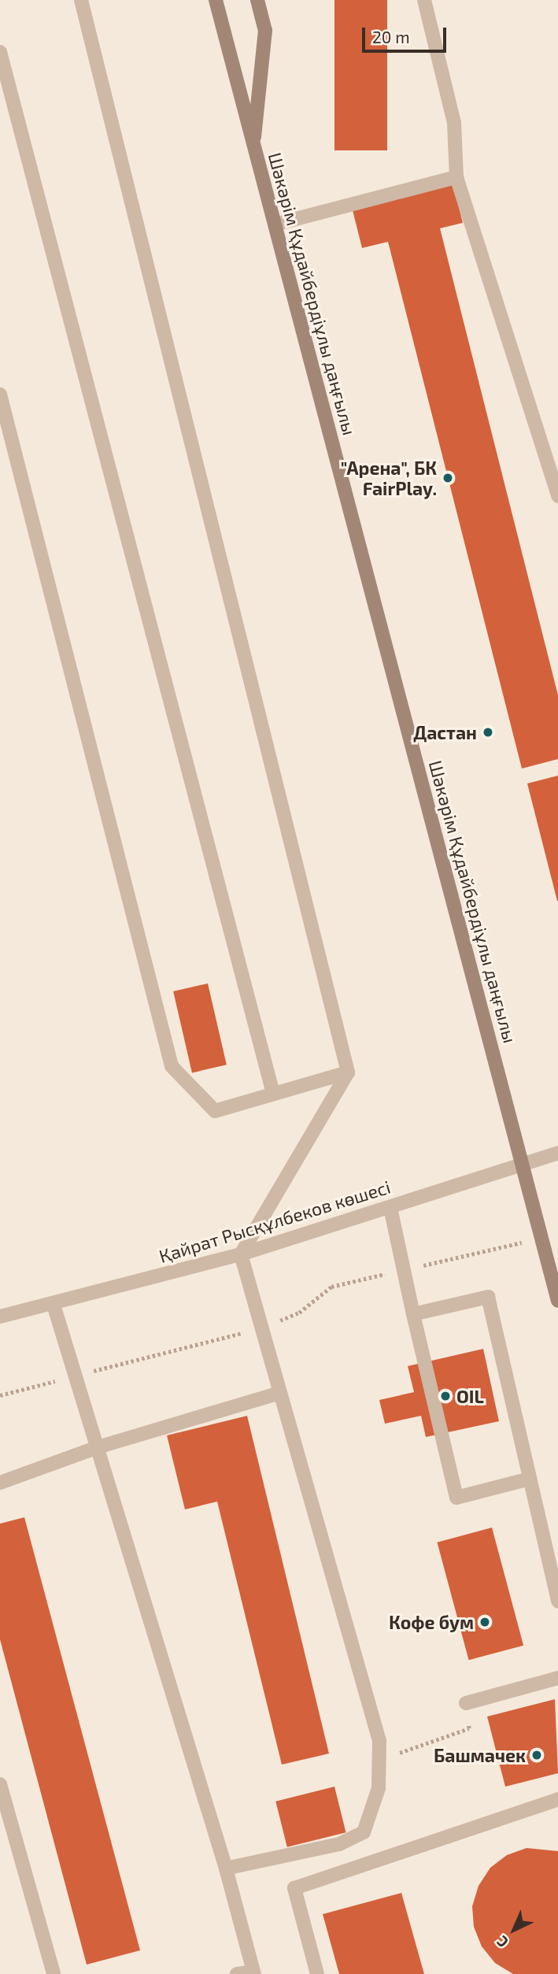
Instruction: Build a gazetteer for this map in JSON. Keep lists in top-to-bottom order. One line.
{"streets":{"main road":["Шәкәрім Құдайбердіұлы даңғылы"],"street":["Қайрат Рысқұлбеков көшесі"]},"crossings":[["Шәкәрім Құдайбердіұлы даңғылы","Қайрат Рысқұлбеков көшесі"]],"places":["\"Арена\", БК FairPlay.","Дастан","OIL","Кофе бум","Башмачек"],"scale_bar":"20 m","north":"bottom left"}
